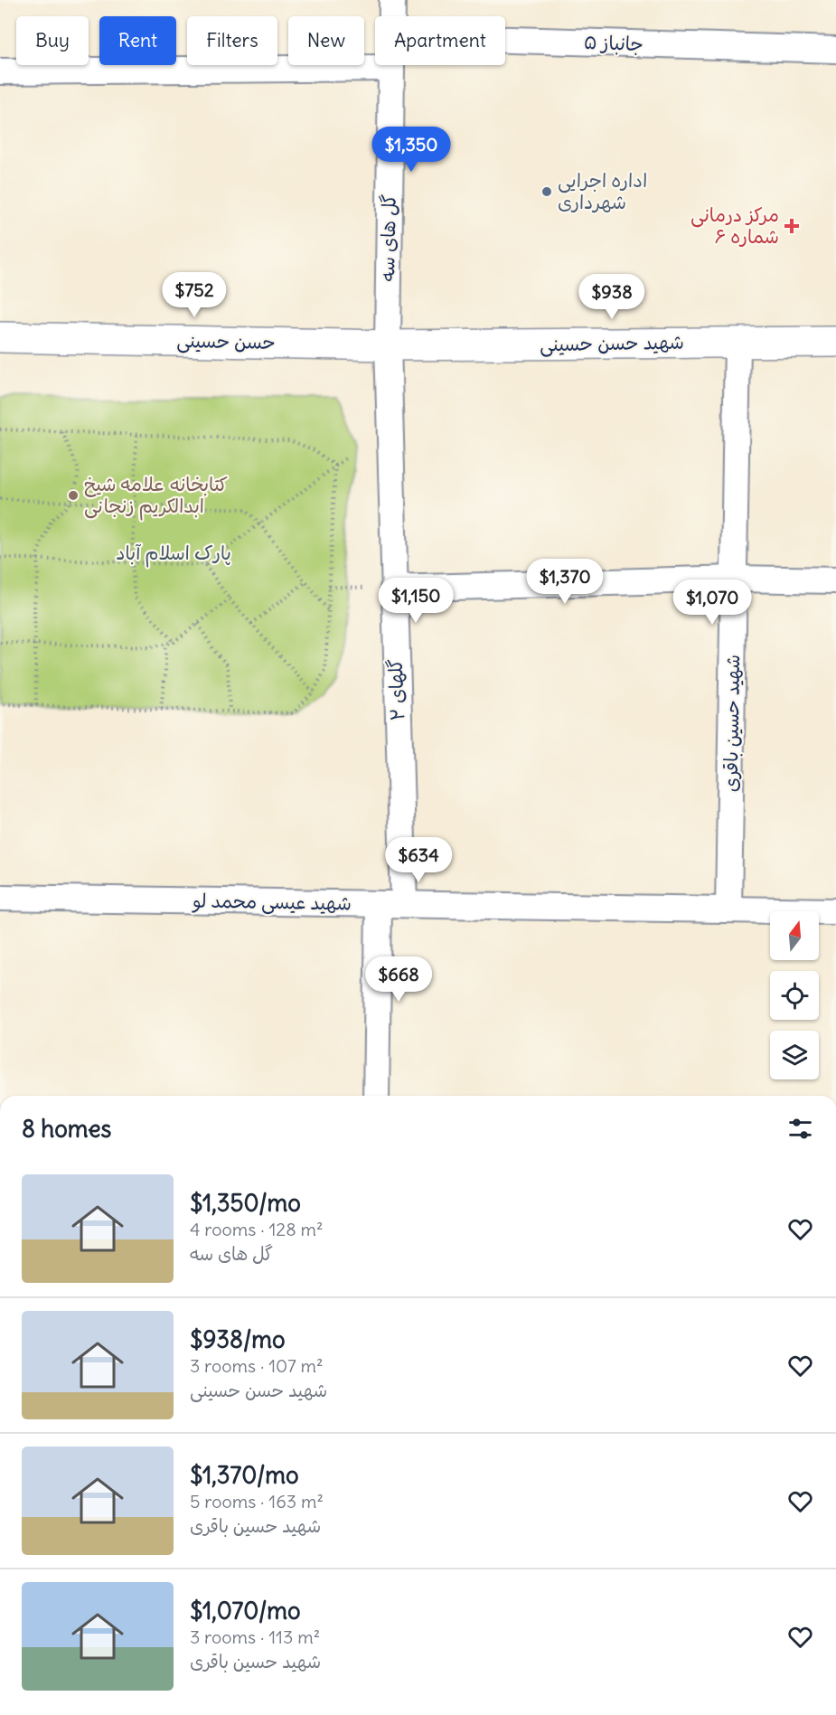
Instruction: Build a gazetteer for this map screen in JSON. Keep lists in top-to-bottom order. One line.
{"streets":{"street":["جانباز ۵","گل های سه","حسن حسینی","شهید حسن حسینی","گلهای ۲","شهید حسین باقری","شهید عیسی محمد لو"]},"crossings":[["گل های سه","حسن حسینی"],["گل های سه","شهید حسن حسینی"],["گل های سه","گلهای ۲"],["حسن حسینی","شهید حسن حسینی"],["حسن حسینی","گلهای ۲"],["شهید حسن حسینی","گلهای ۲"],["شهید حسن حسینی","شهید حسین باقری"],["گلهای ۲","شهید عیسی محمد لو"],["شهید حسین باقری","شهید عیسی محمد لو"]],"parks":["پارک اسلام آباد"],"places":{"other":["اداره اجرایی شهرداری","کتابخانه علامه شیخ ابدالکریم زنجانی"],"health":["مرکز درمانی شماره ۶"]},"north":"top","page":{"chip":["Buy","Rent","Filters","New","Apartment"],"price":["$1,350","$752","$938","$1,370","$1,150","$1,070","$634","$668"],"heading":"8 homes","list":[{"name":"$1,350/mo","note":"4 rooms · 128 m² · گل های سه"},{"name":"$938/mo","note":"3 rooms · 107 m² · شهید حسن حسینی"},{"name":"$1,370/mo","note":"5 rooms · 163 m² · شهید حسین باقری"},{"name":"$1,070/mo","note":"3 rooms · 113 m² · شهید حسین باقری"}]}}
